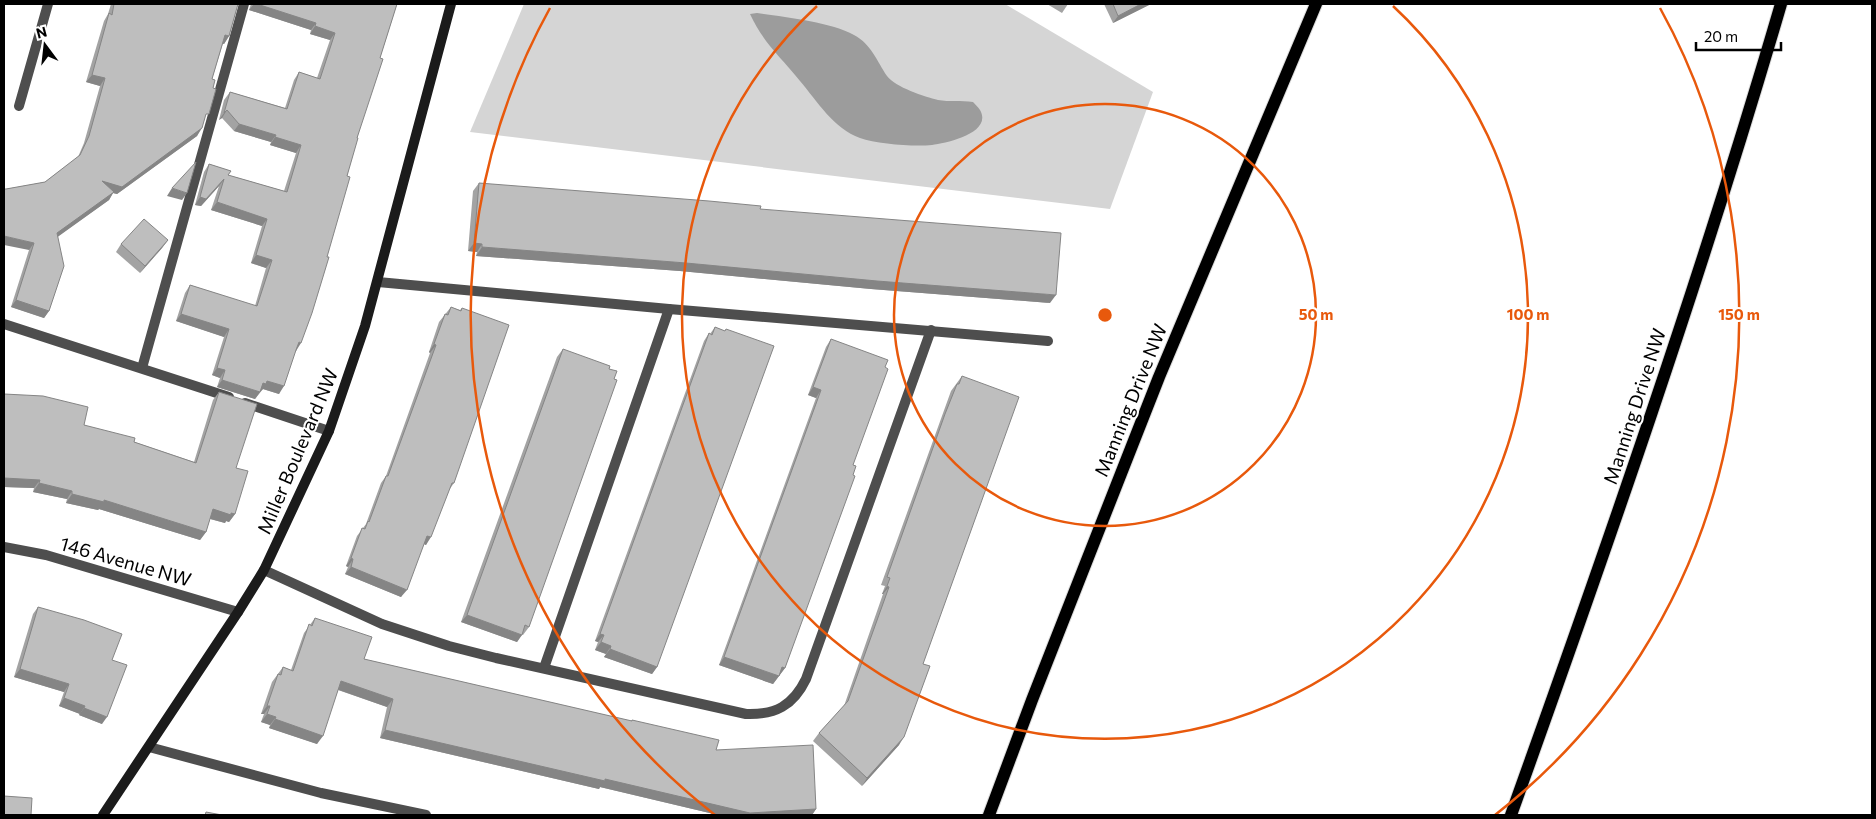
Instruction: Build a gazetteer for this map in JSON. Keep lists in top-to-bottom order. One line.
{"streets":{"main road":["Manning Drive NW"],"street":["Miller Boulevard NW","146 Avenue NW"]},"crossings":[["Miller Boulevard NW","146 Avenue NW"]],"scale_bar":"20 m","north":"top","rings":["50 m","100 m","150 m"]}
